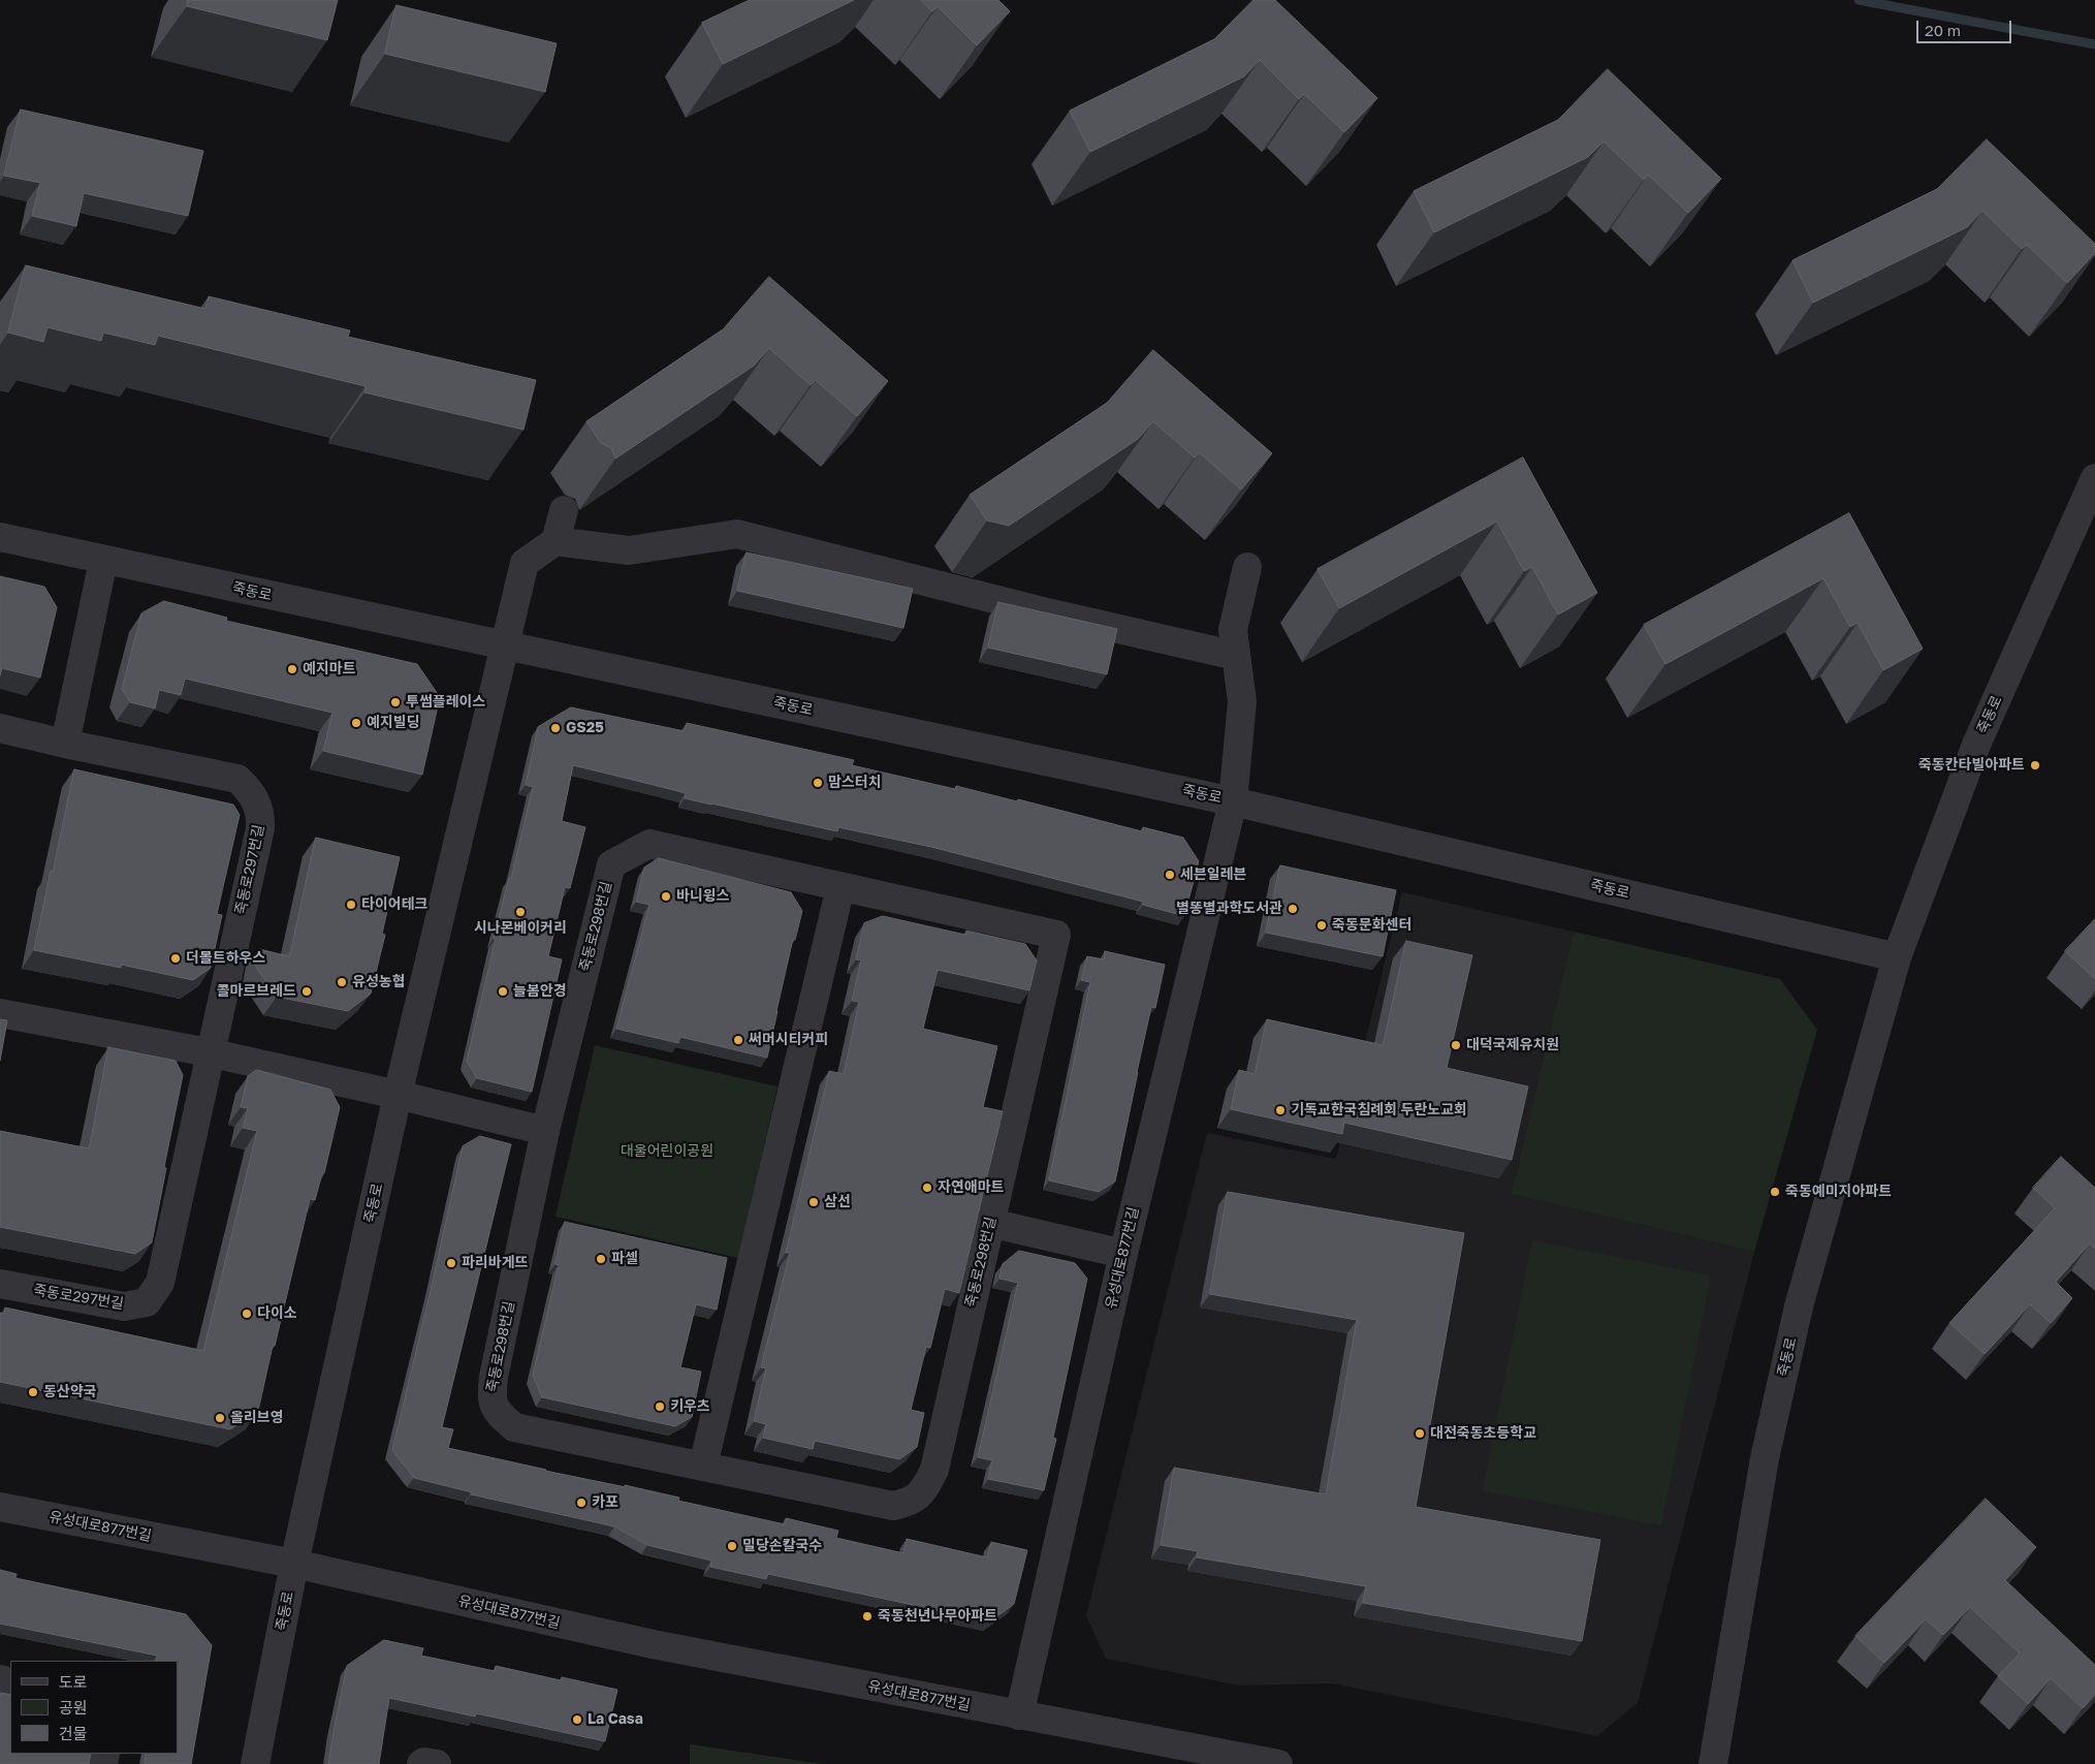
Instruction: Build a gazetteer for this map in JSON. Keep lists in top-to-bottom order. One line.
{"streets":{"street":["죽동로","죽동로297번길","죽동로298번길","유성대로877번길"]},"crossings":[["죽동로","유성대로877번길"]],"parks":["대울어린이공원"],"places":["예지마트","투썸플레이스","예지빌딩","GS25","죽동칸타빌아파트","맘스터치","세븐일레븐","바니윙스","타이어테크","별똥별과학도서관","시나몬베이커리","죽동문화센터","더몰트하우스","유성농협","콜마르브레드","늘봄안경","써머시티커피","대덕국제유치원","기독교한국침례회 두란노교회","자연애마트","죽동예미지아파트","삼선","파셀","파리바게뜨","다이소","동산약국","키우츠","올리브영","대전죽동초등학교","카포","밀당손칼국수","죽동천년나무아파트","La Casa"],"legend":["도로","공원","건물"],"scale_bar":"20 m"}
